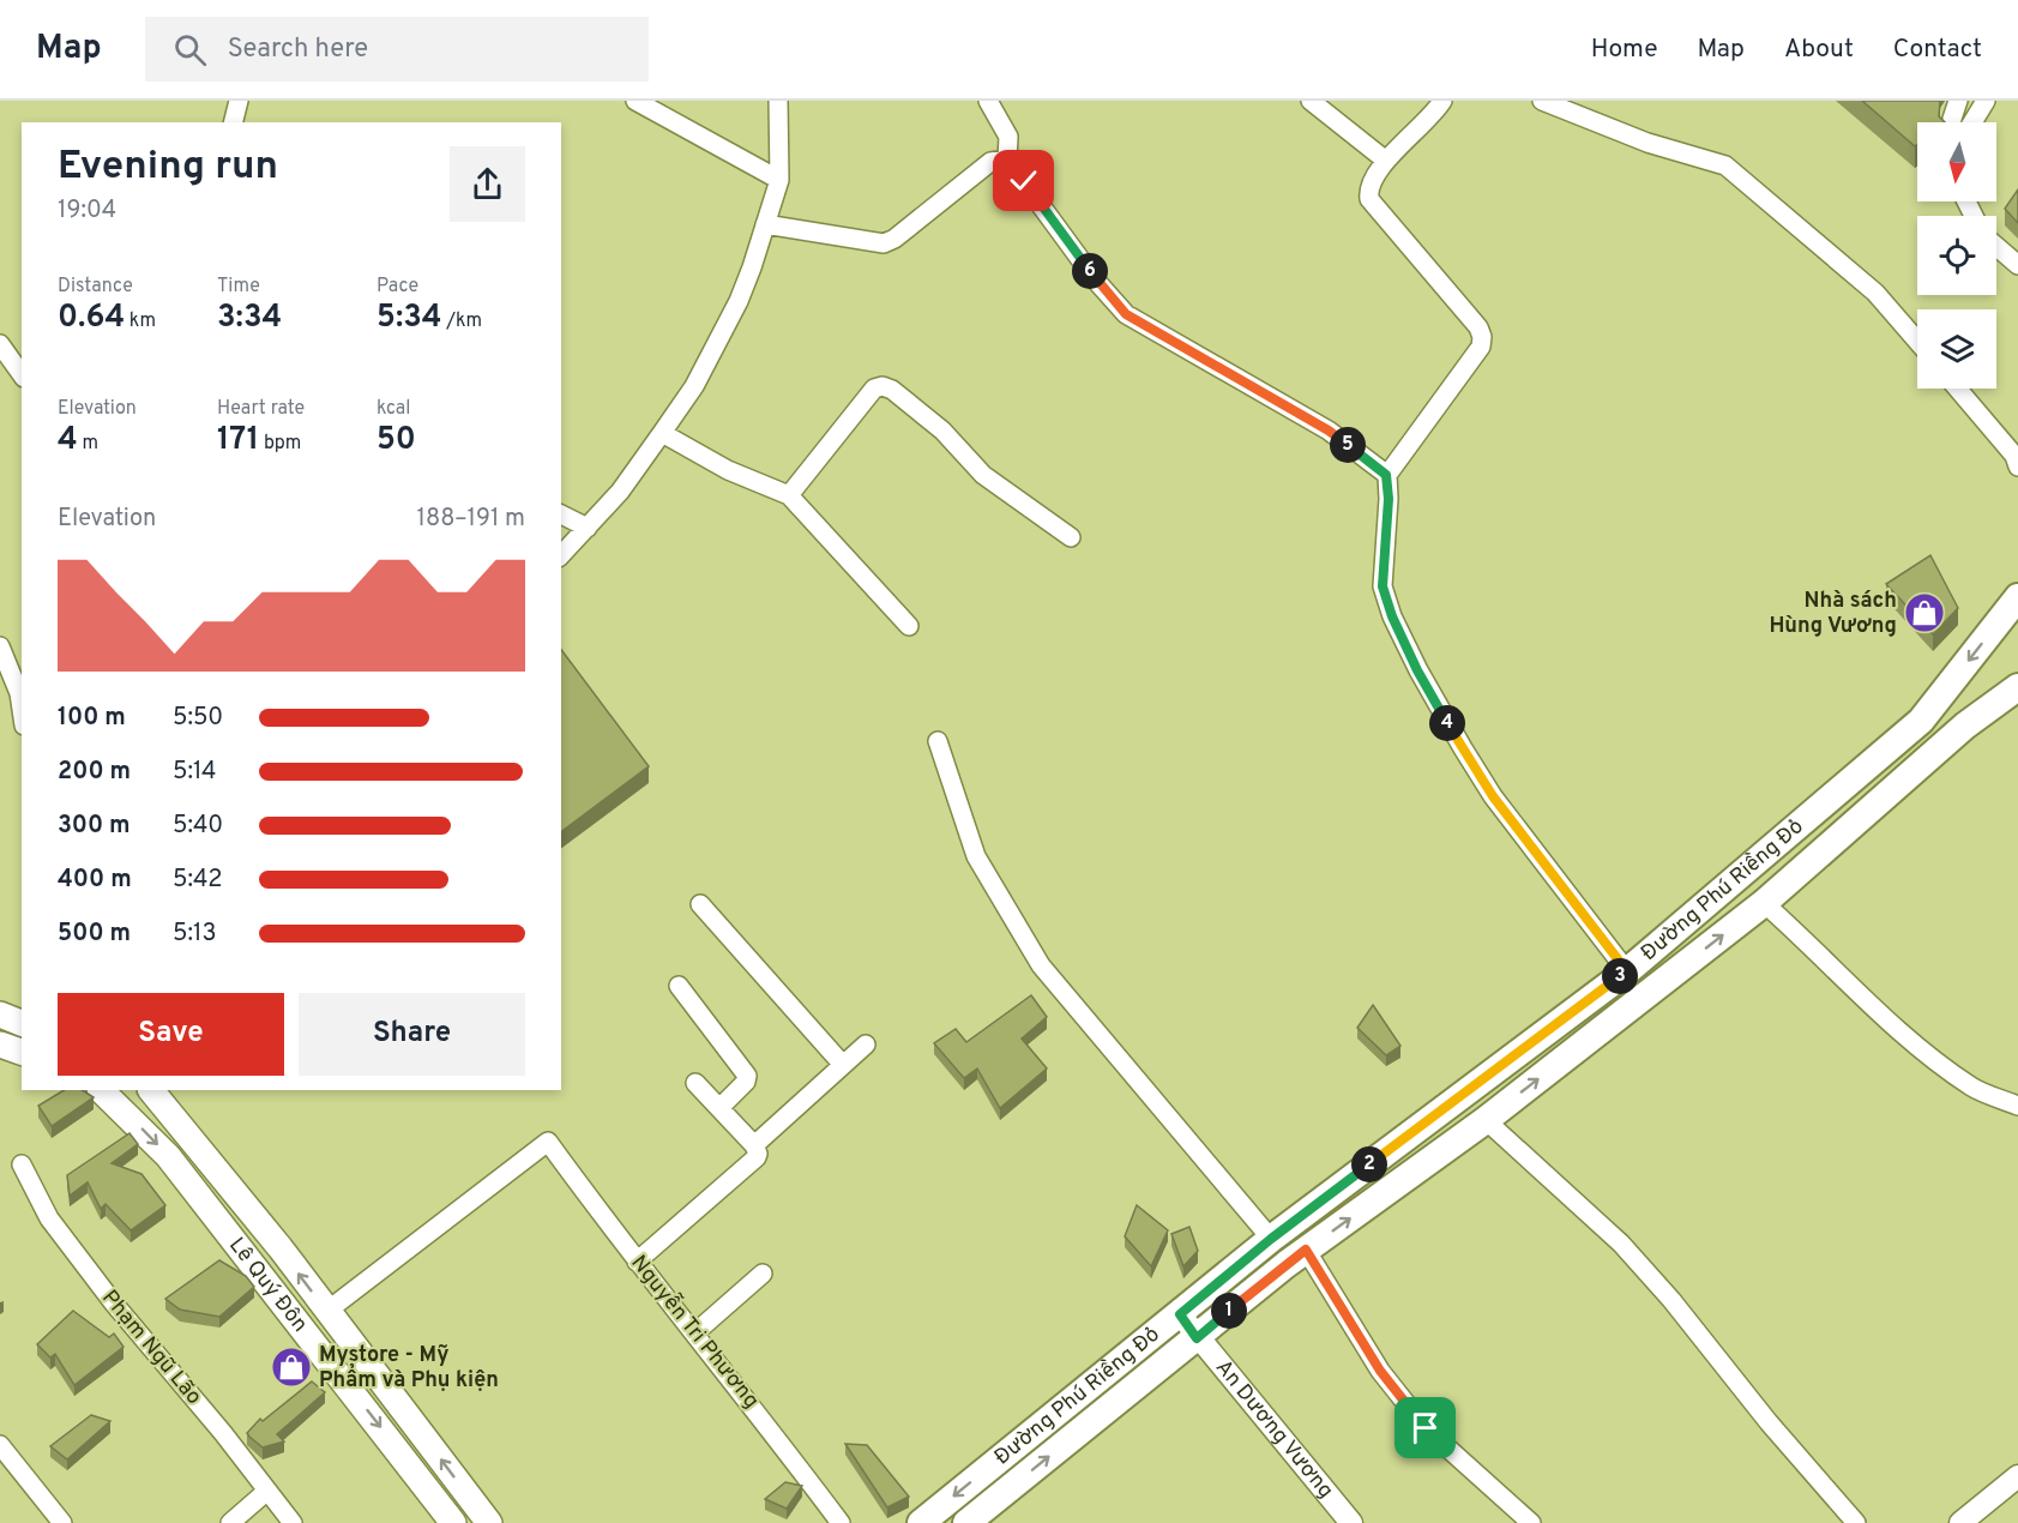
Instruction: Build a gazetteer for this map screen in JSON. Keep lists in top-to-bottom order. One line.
{"streets":{"main road":["Đường Phú Riềng Đỏ","Lê Quý Đôn"],"street":["Nguyễn Tri Phương","Phạm Ngũ Lão","An Dương Vương"]},"crossings":[["Đường Phú Riềng Đỏ","An Dương Vương"],["Lê Quý Đôn","Nguyễn Tri Phương"]],"places":{"shop":["Nhà sách Hùng Vương","Mystore - Mỹ Phẩm và Phụ kiện"]},"north":"bottom","page":{"header":"Map","search":"Search here","nav":["Home","Map","About","Contact"],"heading":["Evening run","19:04"],"stats":[["Distance","0.64 km"],["Time","3:34"],["Pace","5:34 /km"],["Elevation","4 m"],["Heart rate","171 bpm"],["kcal","50"]],"pins":["6","5","4","3","2","1"],"chart":["Elevation","188–191 m"],"list":[{"name":"100 m","note":"5:50"},{"name":"200 m","note":"5:14"},{"name":"300 m","note":"5:40"},{"name":"400 m","note":"5:42"},{"name":"500 m","note":"5:13"}],"buttons":["Save","Share"]}}
